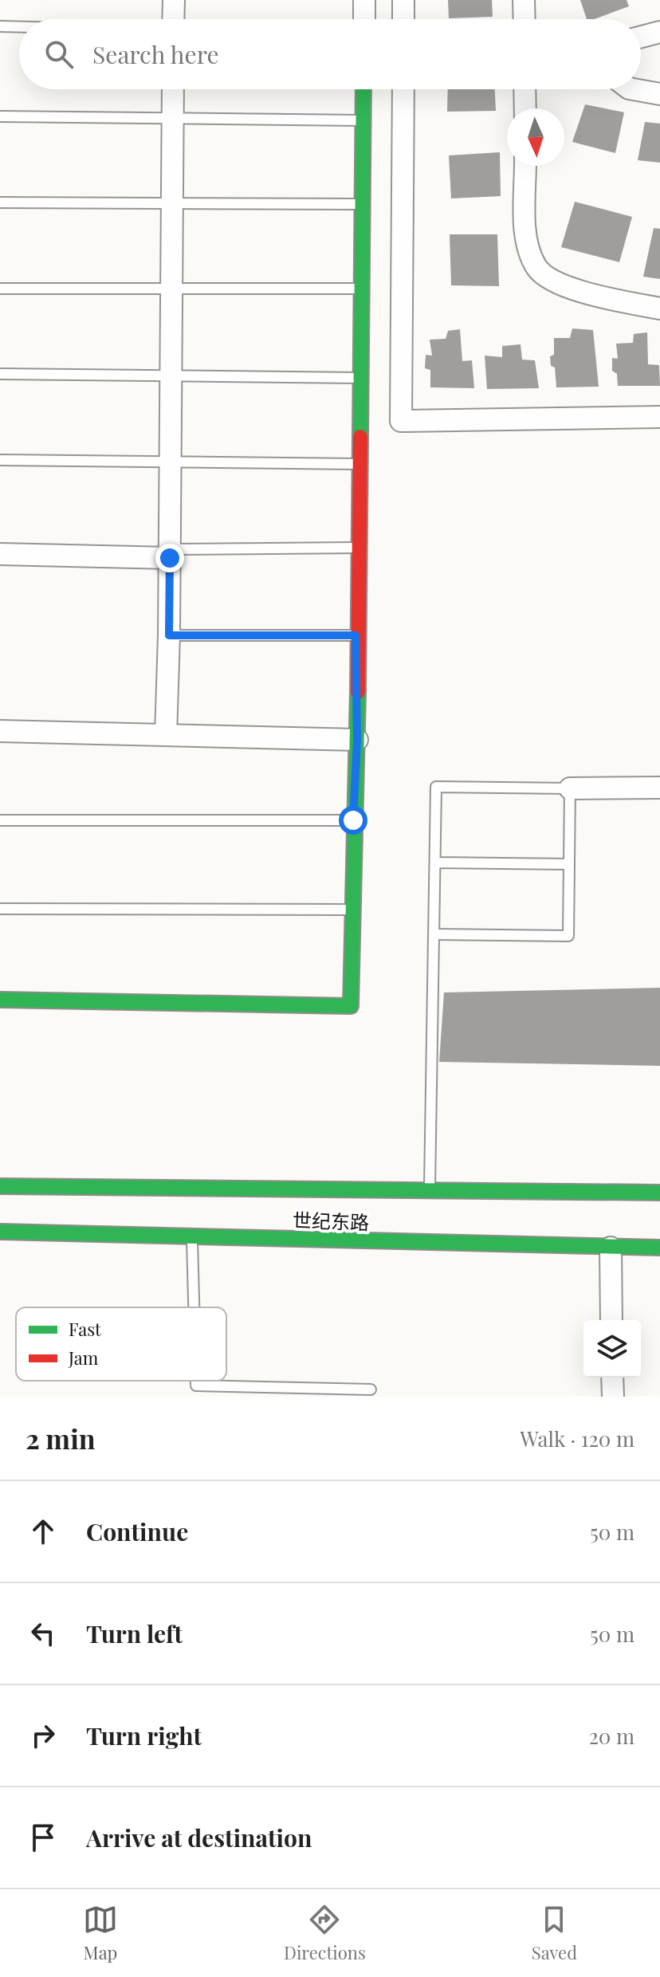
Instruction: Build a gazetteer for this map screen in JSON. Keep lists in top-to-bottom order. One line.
{"streets":{"main road":["世纪东路"]},"legend":["Fast","Jam"],"north":"bottom","page":{"search":"Search here","heading":["2 min","Walk · 120 m"],"list":[["Continue","50 m"],["Turn left","50 m"],["Turn right","20 m"],"Arrive at destination"],"nav":["Map","Directions","Saved"]}}
